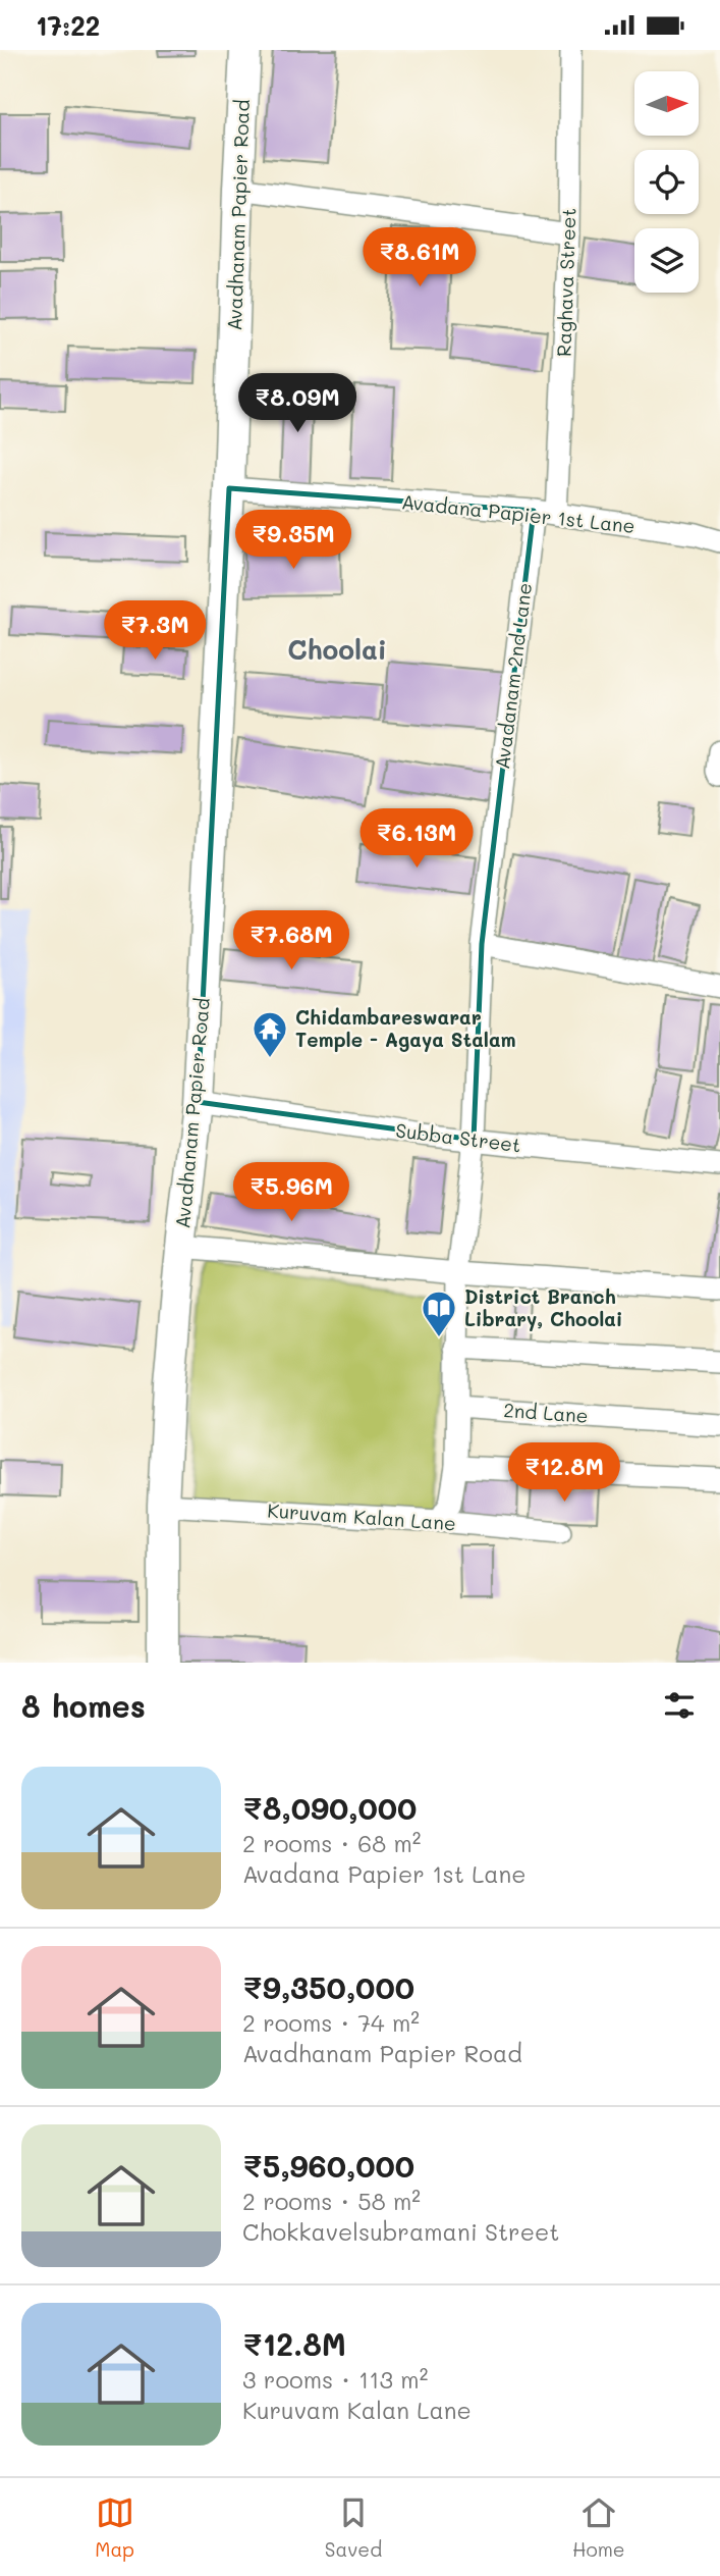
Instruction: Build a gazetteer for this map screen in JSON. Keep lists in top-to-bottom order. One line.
{"streets":{"street":["Avadhanam Papier Road","Raghava Street","Avadana Papier 1st Lane","Avadanam 2nd Lane","Subba Street","2nd Lane","Kuruvam Kalan Lane"]},"crossings":[["Avadhanam Papier Road","Avadana Papier 1st Lane"],["Avadhanam Papier Road","Subba Street"],["Avadhanam Papier Road","Kuruvam Kalan Lane"],["Raghava Street","Avadana Papier 1st Lane"],["Avadana Papier 1st Lane","Avadanam 2nd Lane"],["Avadanam 2nd Lane","Subba Street"],["Avadanam 2nd Lane","2nd Lane"],["Avadanam 2nd Lane","Kuruvam Kalan Lane"]],"districts":["Choolai"],"places":{"temple":["Chidambareswarar Temple - Agaya Stalam"],"library":["District Branch Library, Choolai"]},"north":"right","page":{"status":"17:22","price":["₹8.61M","₹8.09M","₹9.35M","₹7.3M","₹6.13M","₹7.68M","₹5.96M","₹12.8M"],"heading":"8 homes","list":[{"name":"₹8,090,000","note":"2 rooms · 68 m² · Avadana Papier 1st Lane"},{"name":"₹9,350,000","note":"2 rooms · 74 m² · Avadhanam Papier Road"},{"name":"₹5,960,000","note":"2 rooms · 58 m² · Chokkavelsubramani Street"},{"name":"₹12.8M","note":"3 rooms · 113 m² · Kuruvam Kalan Lane"}],"tabs":["Map","Saved","Home"]}}
